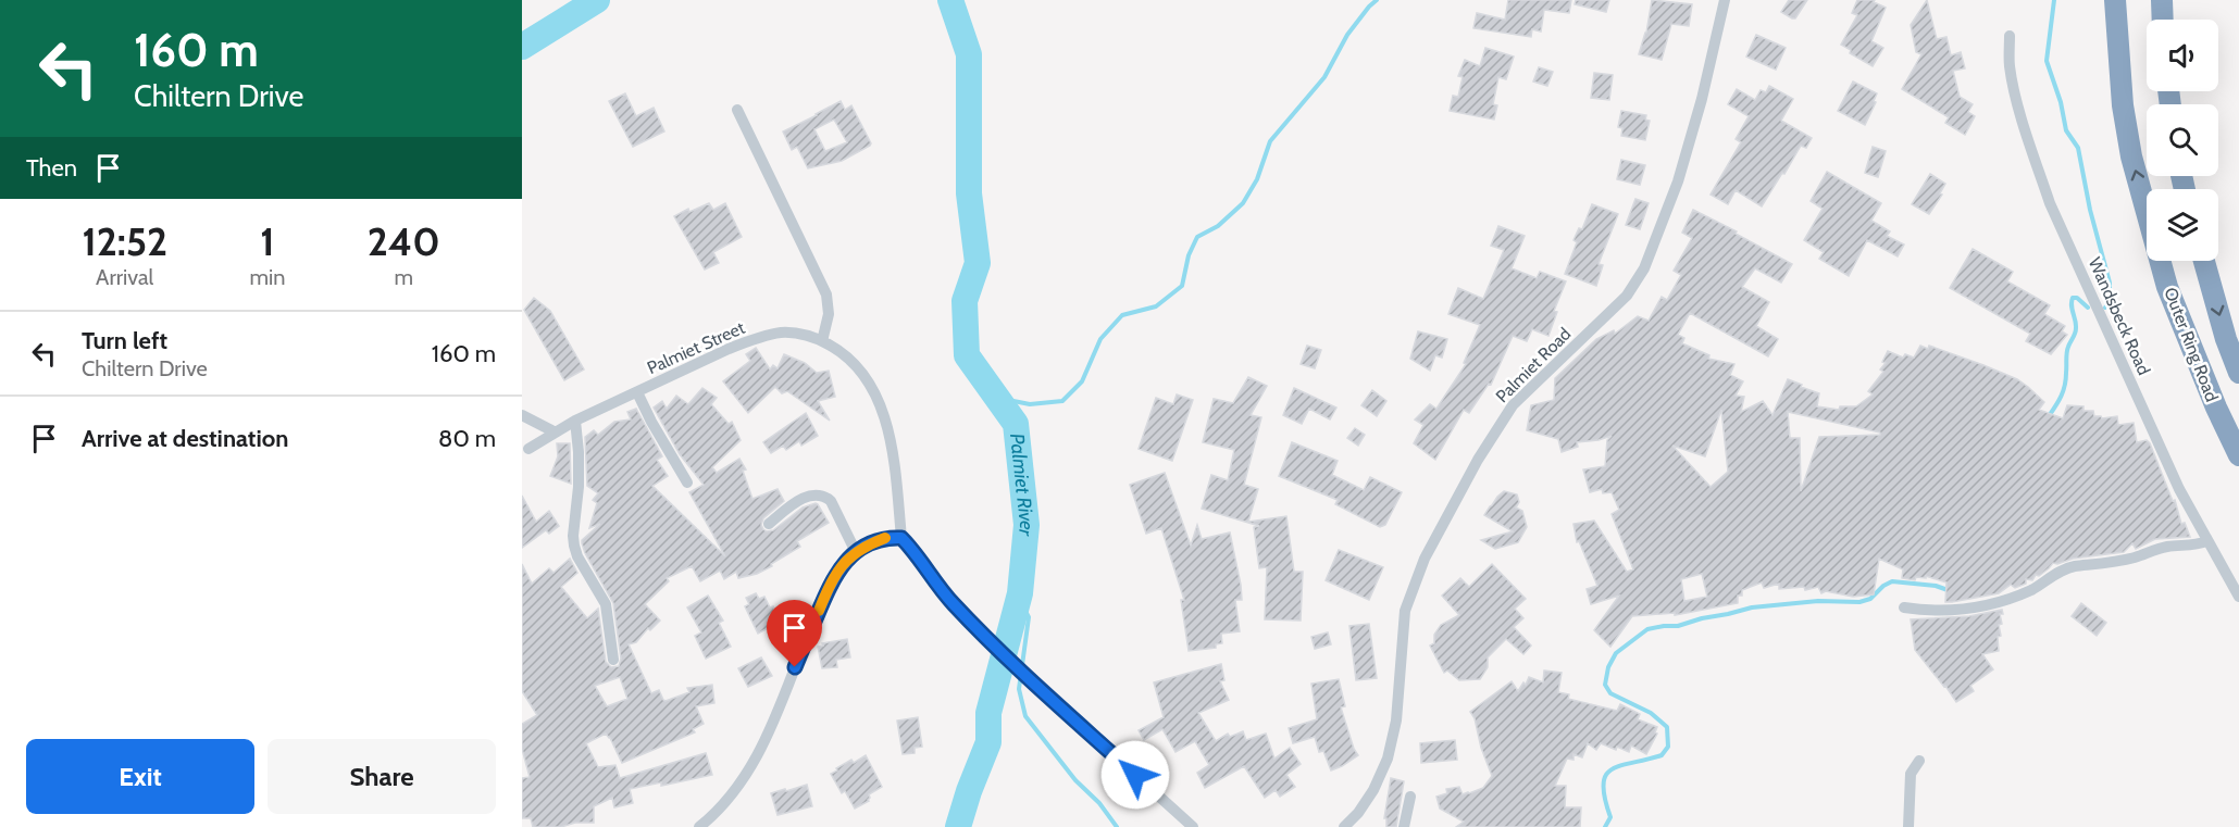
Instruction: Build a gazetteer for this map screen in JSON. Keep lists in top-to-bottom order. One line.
{"streets":{"highway":["Outer Ring Road"],"street":["Wandsbeck Road","Palmiet Street","Palmiet Road"]},"water":["Palmiet River"],"page":{"turn":["160 m","Chiltern Drive"],"then":"Then","eta":["12:52","Arrival","1","min","240","m"],"list":[{"name":"Turn left","note":"Chiltern Drive","value":"160 m"},{"name":"Arrive at destination","value":"80 m"}],"buttons":["Exit","Share"]}}
